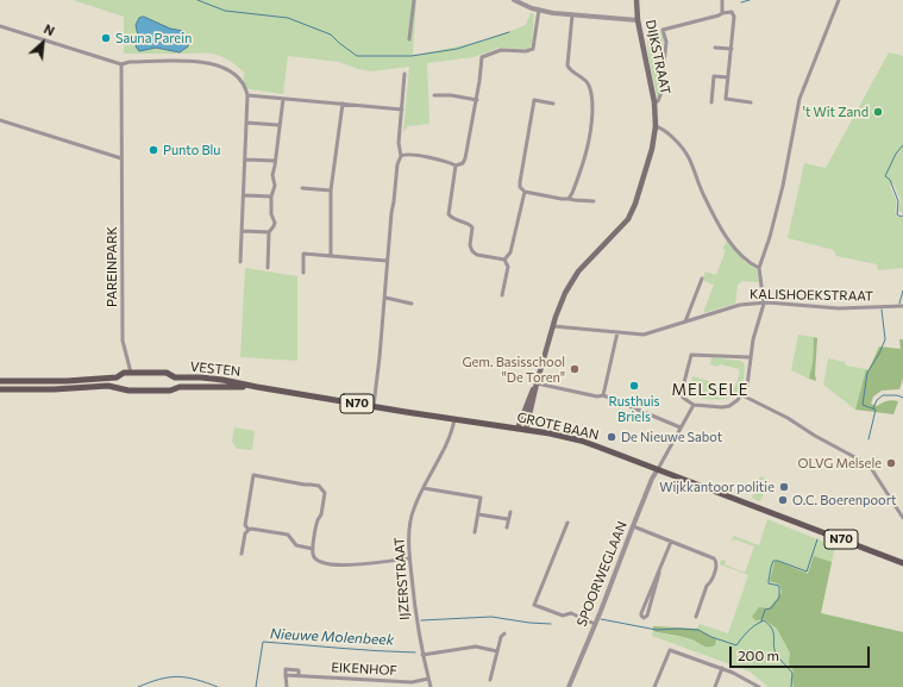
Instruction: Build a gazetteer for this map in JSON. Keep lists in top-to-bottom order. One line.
{"streets":{"main road":["DIJKSTRAAT","VESTEN","N70","GROTE BAAN"],"street":["PAREINPARK","KALISHOEKSTRAAT","SPOORWEGLAAN","IJZERSTRAAT","EIKENHOF"]},"crossings":[["PAREINPARK","VESTEN"],["VESTEN","GROTE BAAN"],["GROTE BAAN","SPOORWEGLAAN"],["GROTE BAAN","IJZERSTRAAT"],["IJZERSTRAAT","EIKENHOF"]],"districts":["MELSELE"],"water":["Nieuwe Molenbeek"],"places":["Sauna Parein","'t Wit Zand","Punto Blu","Gem. Basisschool \"De Toren\"","Rusthuis Briels","De Nieuwe Sabot","OLVG Melsele","Wijkkantoor politie","O.C. Boerenpoort"],"scale_bar":"200 m","north":"top right"}
